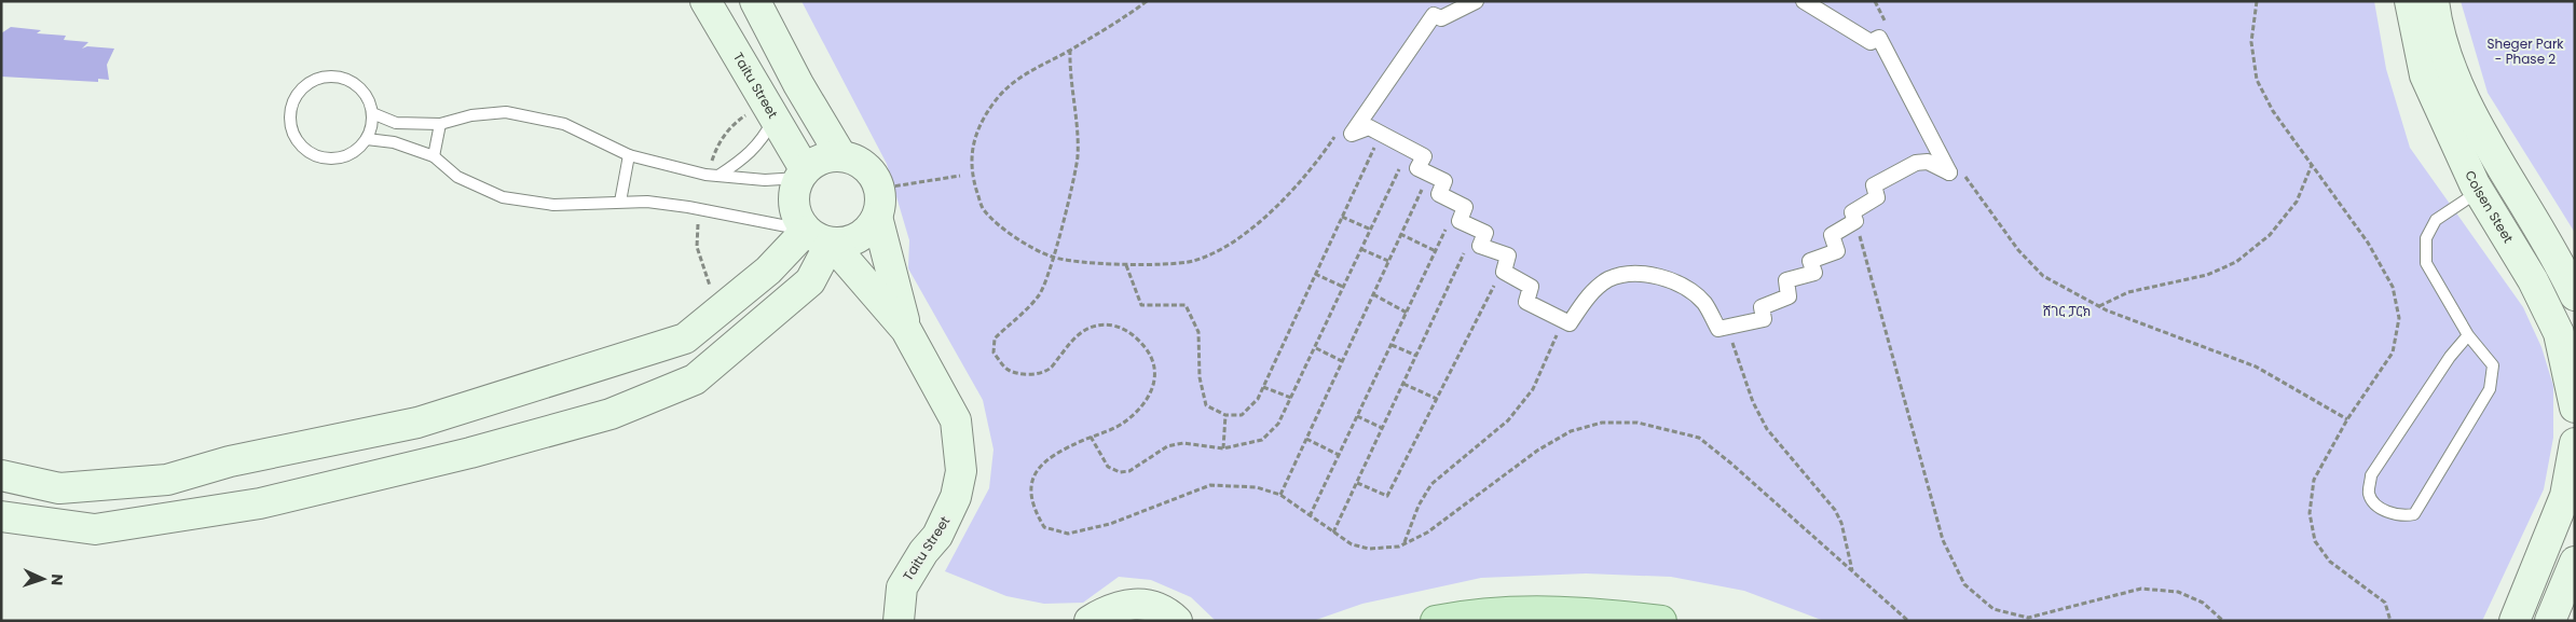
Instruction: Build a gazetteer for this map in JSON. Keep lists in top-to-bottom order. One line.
{"streets":{"main road":["Taitu Street","Colsen Steet"]},"parks":["Sheger Park - Phase 2","ሸገር ፓርክ"],"north":"right"}
